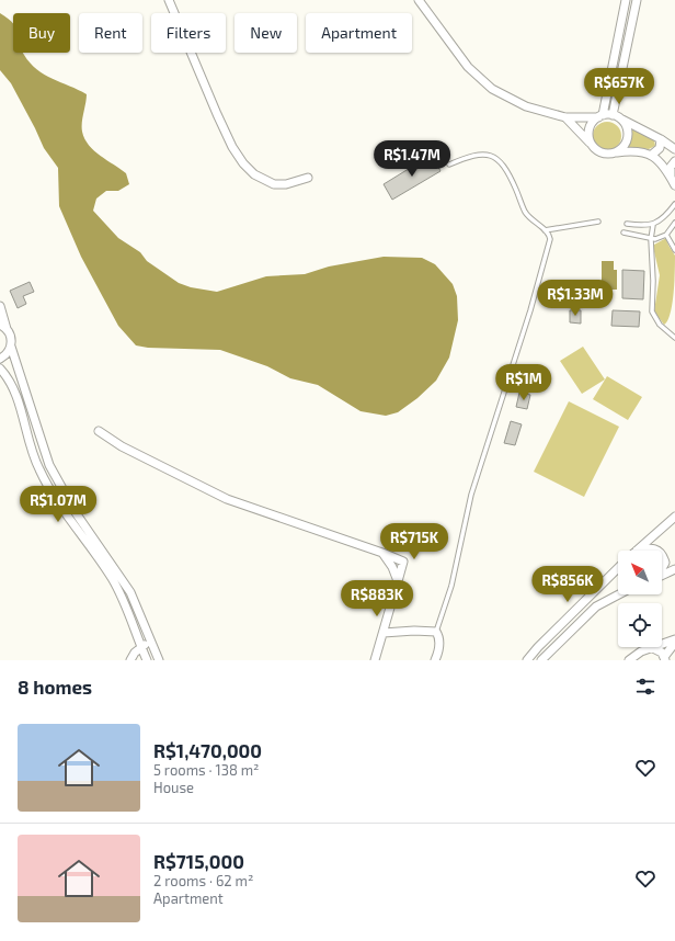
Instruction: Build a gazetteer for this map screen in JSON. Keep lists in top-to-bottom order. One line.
{"north":"top left","page":{"chip":["Buy","Rent","Filters","New","Apartment"],"price":["R$657K","R$1.47M","R$1.33M","R$1M","R$1.07M","R$715K","R$856K","R$883K"],"heading":"8 homes","list":[{"name":"R$1,470,000","note":"5 rooms · 138 m² · House"},{"name":"R$715,000","note":"2 rooms · 62 m² · Apartment"}]}}
